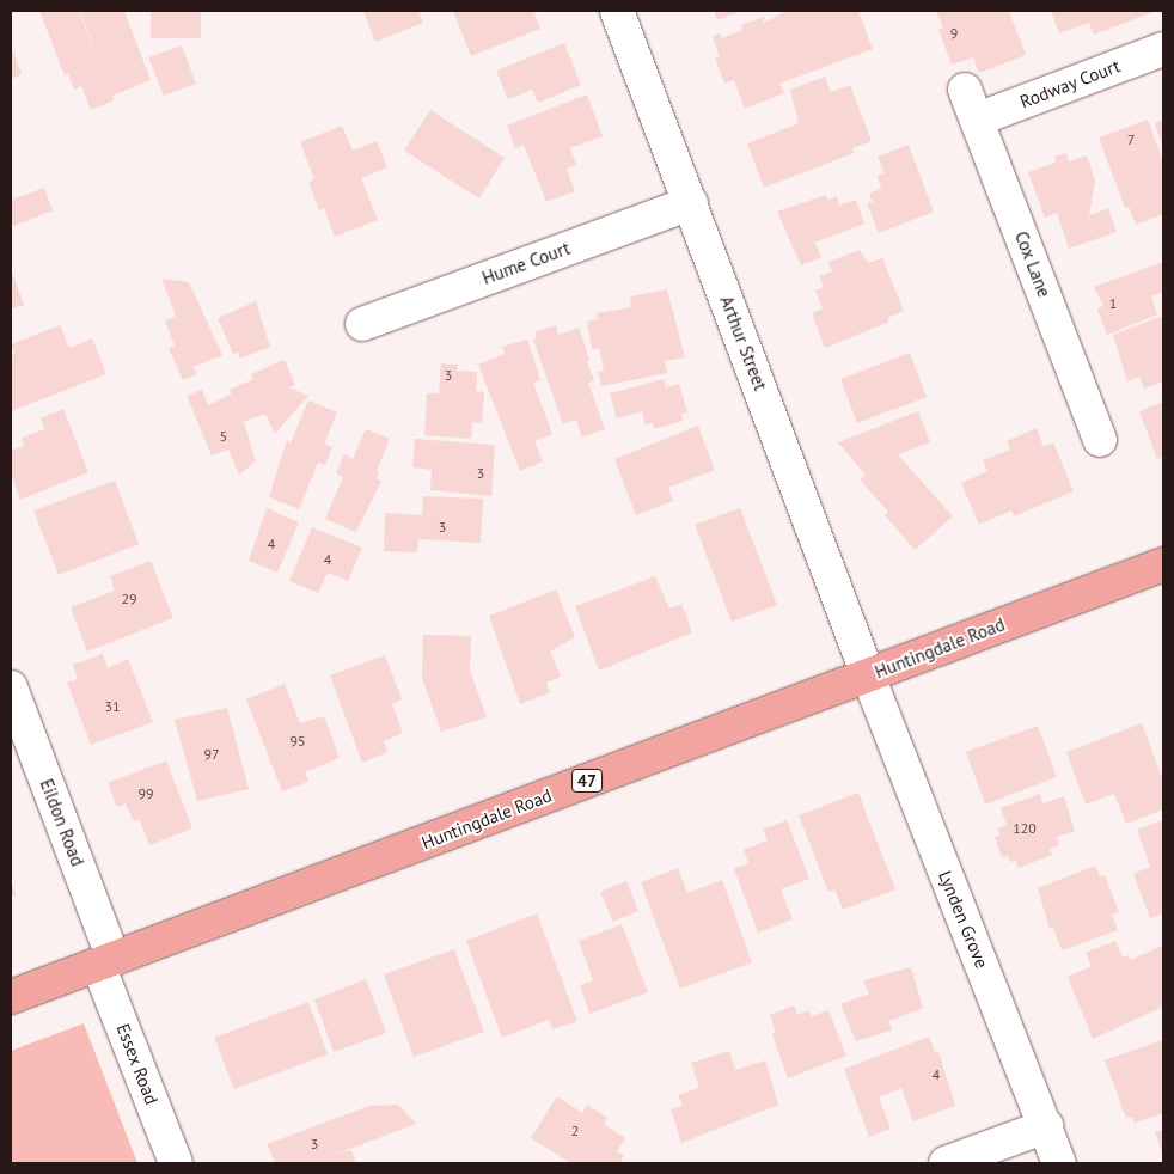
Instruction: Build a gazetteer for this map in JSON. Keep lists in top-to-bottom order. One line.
{"streets":{"main road":["Huntingdale Road","47"],"street":["Rodway Court","Hume Court","Cox Lane","Arthur Street","Eildon Road","Lynden Grove","Essex Road"]},"crossings":[["Rodway Court","Cox Lane"],["Hume Court","Arthur Street"],["Arthur Street","Huntingdale Road"],["Arthur Street","Lynden Grove"],["Huntingdale Road","Eildon Road"],["Huntingdale Road","Lynden Grove"],["Huntingdale Road","Essex Road"],["Eildon Road","Essex Road"]],"house_numbers":["9","7","1","3","5","3","3","4","4","29","31","95","97","99","120","4","2","3"]}
